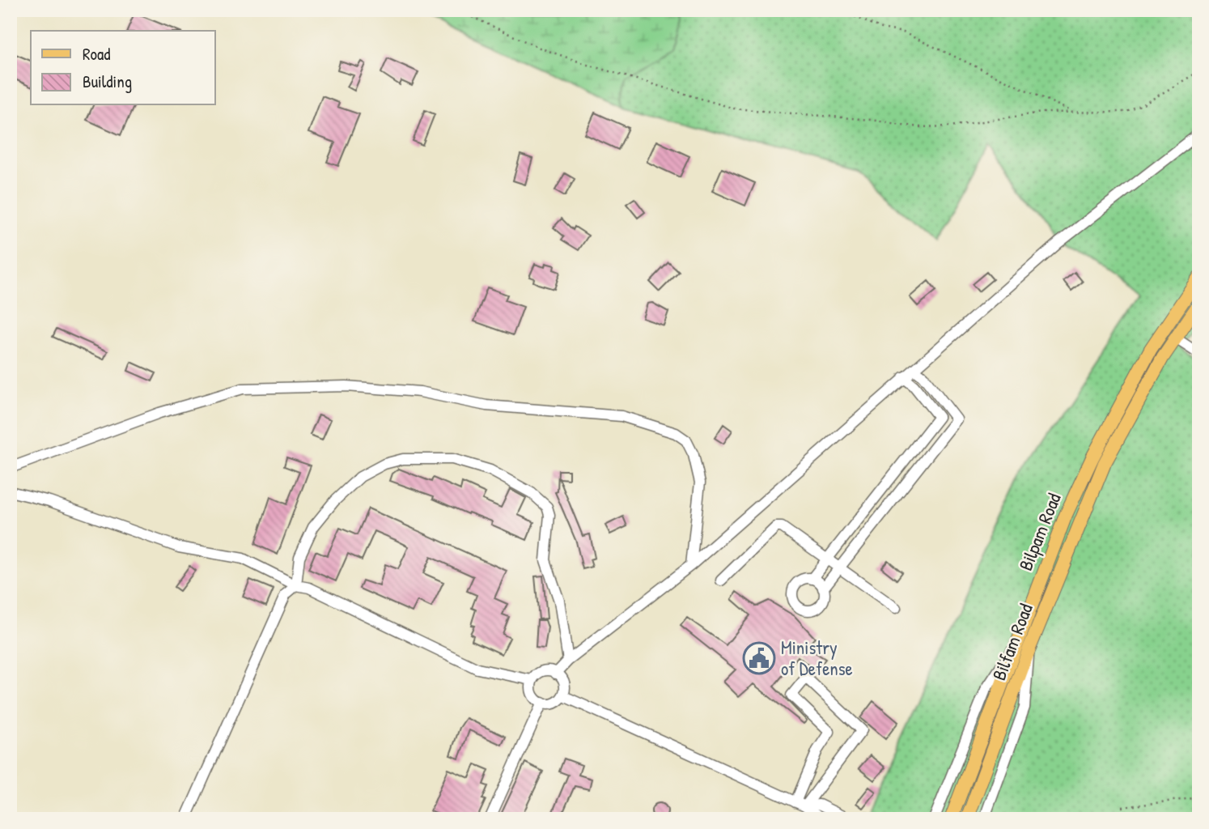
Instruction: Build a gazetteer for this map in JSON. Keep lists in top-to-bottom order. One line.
{"streets":{"main road":["Bilpam Road","Bilfam Road"]},"crossings":[["Bilpam Road","Bilfam Road"]],"places":{"public building":["Ministry of Defense"]},"legend":["Road","Building"]}
